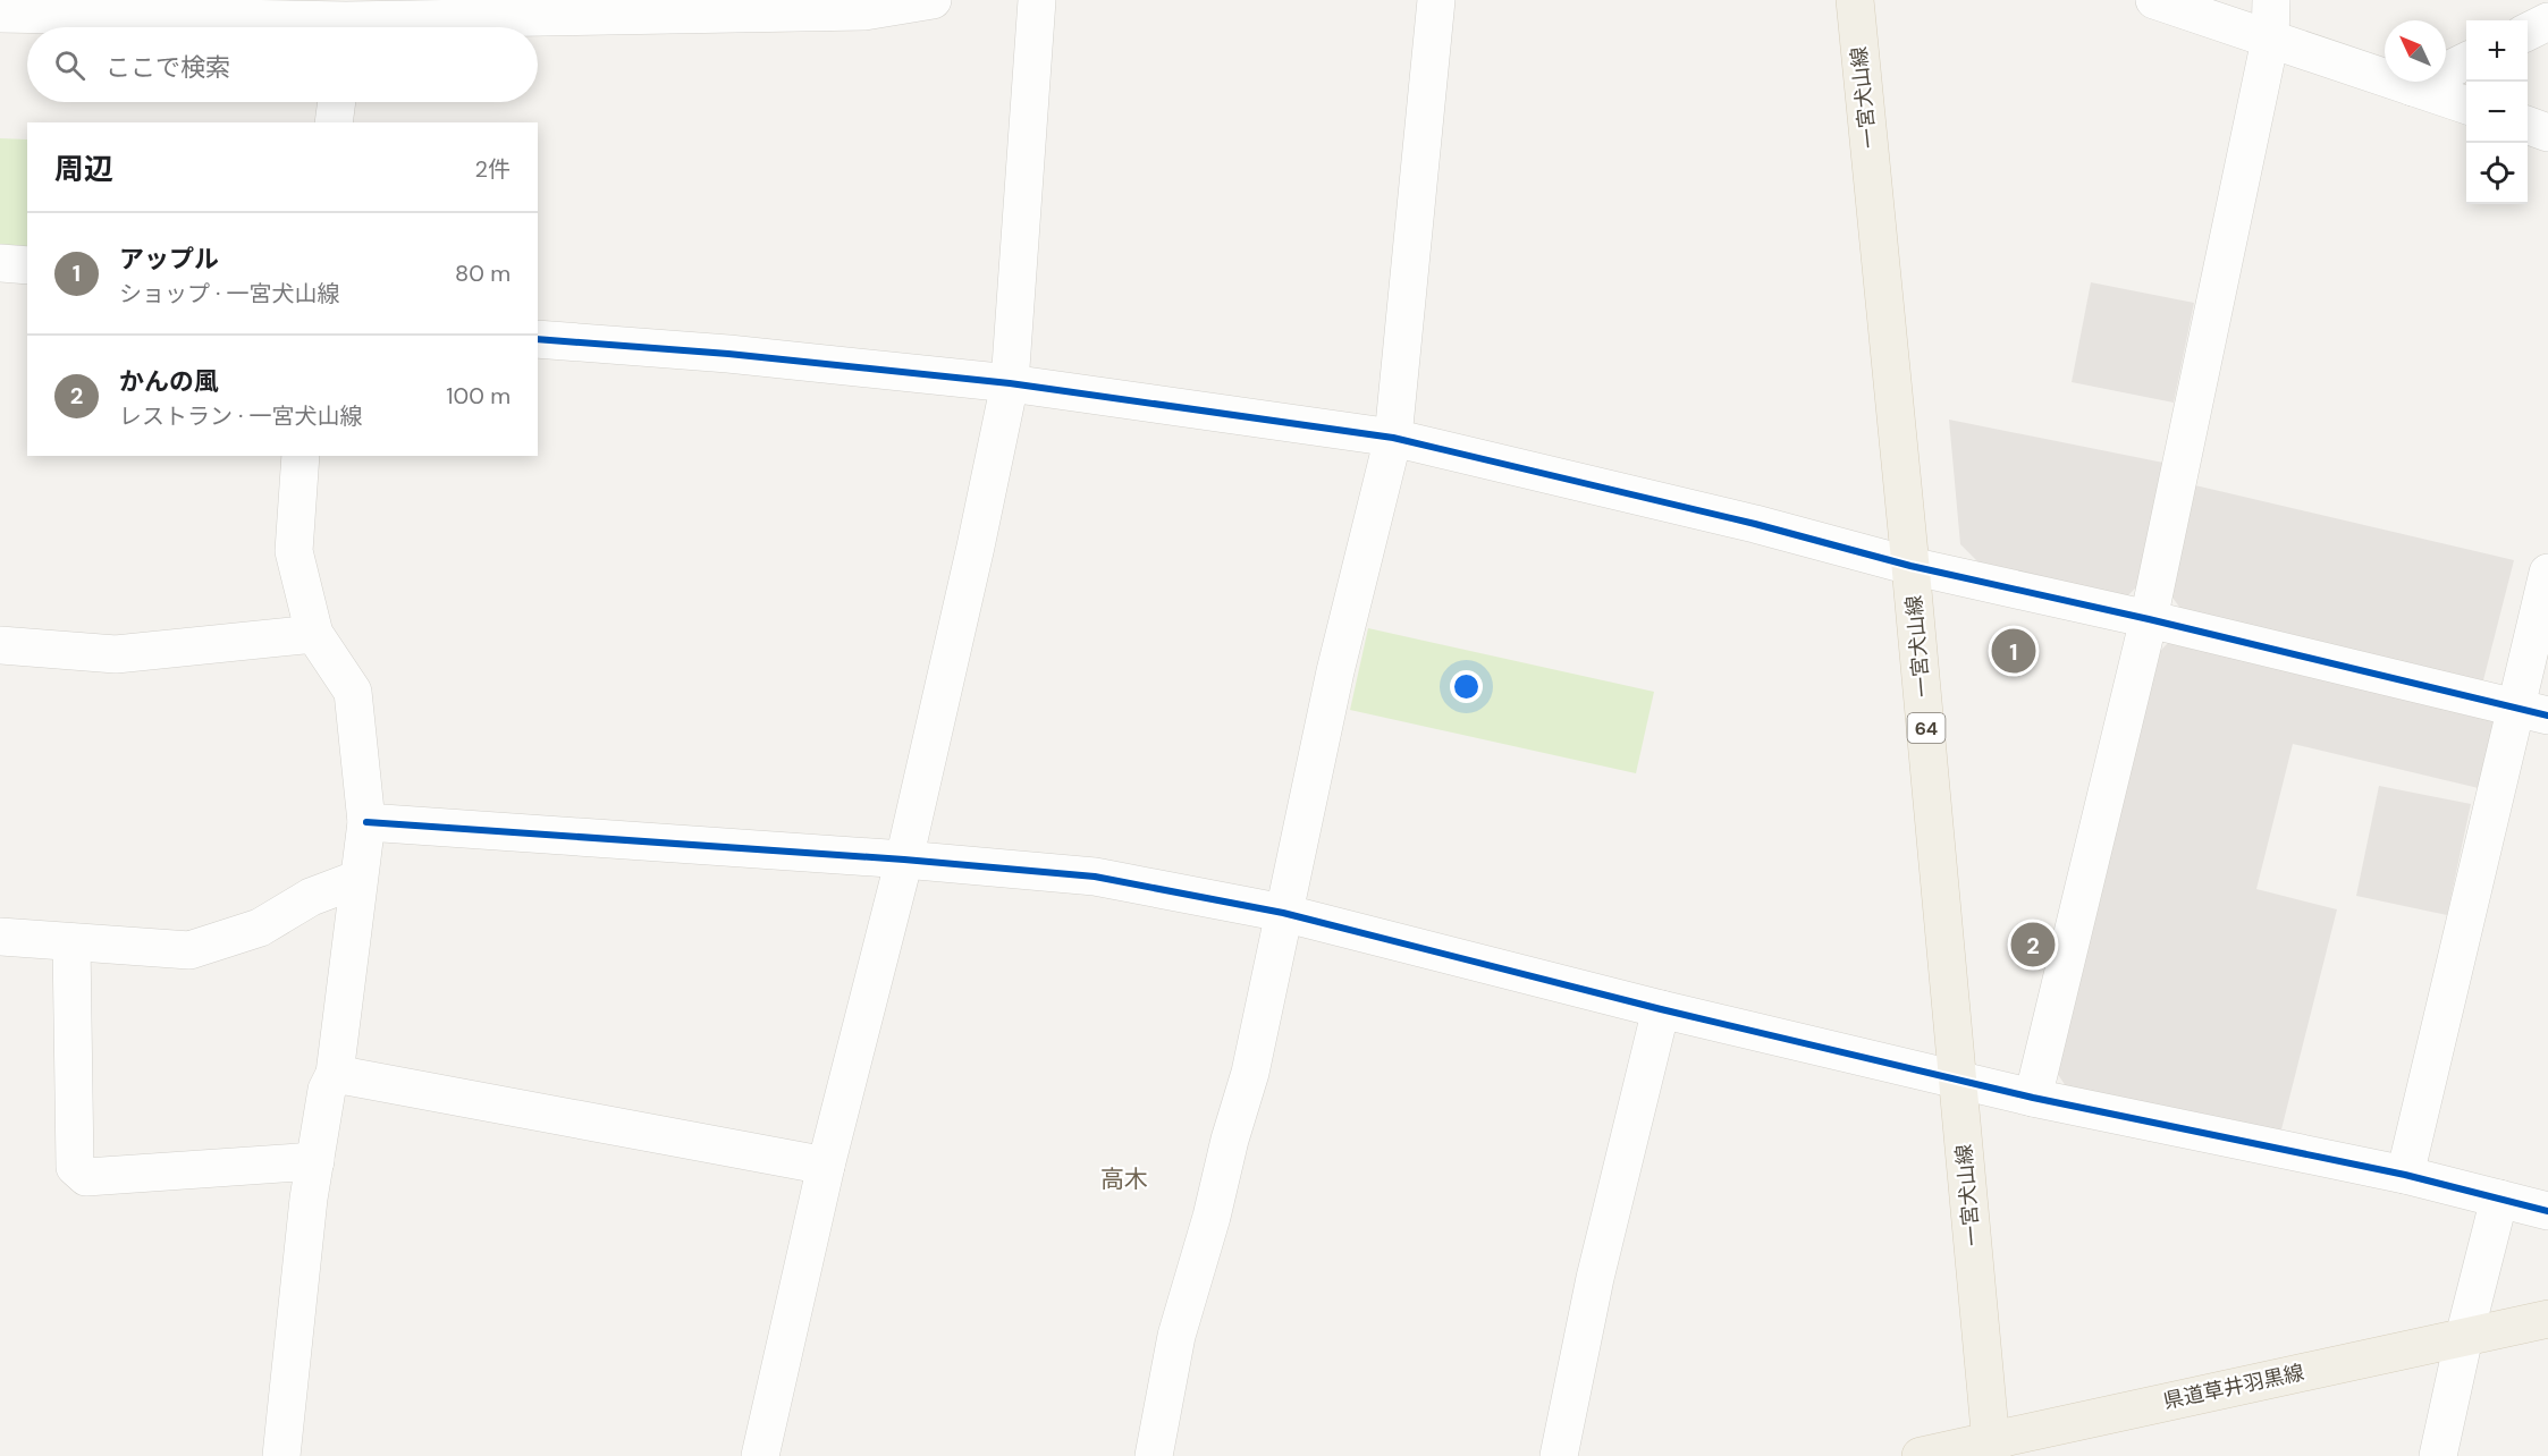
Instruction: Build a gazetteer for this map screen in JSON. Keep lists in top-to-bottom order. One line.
{"streets":{"main road":["一宮犬山線","64","県道草井羽黒線"]},"crossings":[["一宮犬山線","県道草井羽黒線"]],"districts":["高木"],"north":"top left","page":{"map_buttons":["+","−"],"search":"ここで検索","heading":["周辺","2件"],"list":[{"mark":"1","name":"アップル","note":"ショップ · 一宮犬山線","value":"80 m"},{"mark":"2","name":"かんの風","note":"レストラン · 一宮犬山線","value":"100 m"}],"pins":["1","2"]}}
